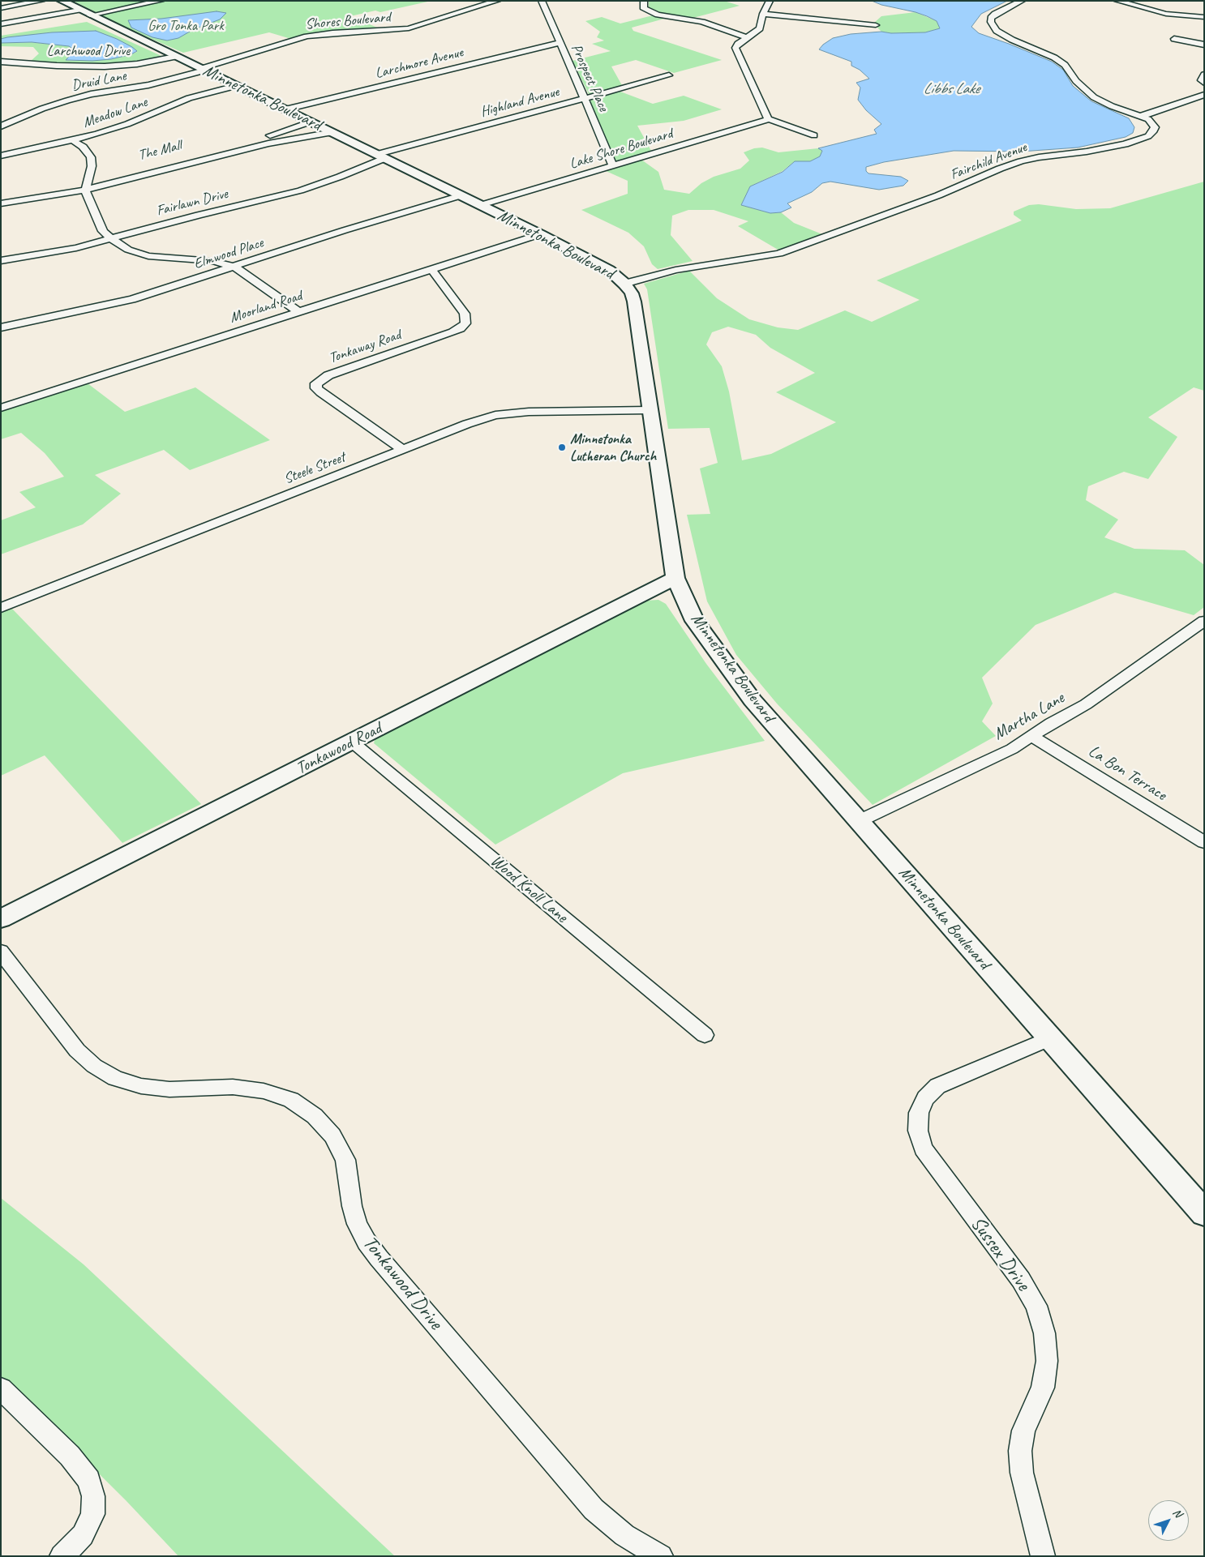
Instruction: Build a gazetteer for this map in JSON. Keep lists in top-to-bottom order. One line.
{"streets":{"main road":["Minnetonka Boulevard","Tonkawood Road"],"street":["Shores Boulevard","Larchwood Drive","Larchmore Avenue","Prospect Place","Druid Lane","Highland Avenue","Meadow Lane","Lake Shore Boulevard","The Mall","Fairchild Avenue","Fairlawn Drive","Elmwood Place","Moorland Road","Tonkaway Road","Steele Street","Martha Lane","La Bon Terrace","Wood Knoll Lane","Sussex Drive","Tonkawood Drive"]},"crossings":[["Shores Boulevard","Druid Lane"],["Shores Boulevard","Minnetonka Boulevard"],["Larchwood Drive","Minnetonka Boulevard"],["Larchmore Avenue","Prospect Place"],["Larchmore Avenue","Minnetonka Boulevard"],["Prospect Place","Highland Avenue"],["Prospect Place","Lake Shore Boulevard"],["Druid Lane","Minnetonka Boulevard"],["Minnetonka Boulevard","Highland Avenue"],["Minnetonka Boulevard","Meadow Lane"],["Minnetonka Boulevard","Lake Shore Boulevard"],["Minnetonka Boulevard","The Mall"],["Minnetonka Boulevard","Fairchild Avenue"],["Minnetonka Boulevard","Fairlawn Drive"],["Minnetonka Boulevard","Elmwood Place"],["Minnetonka Boulevard","Moorland Road"],["Minnetonka Boulevard","Steele Street"],["Minnetonka Boulevard","Martha Lane"],["Minnetonka Boulevard","Tonkawood Road"],["Minnetonka Boulevard","Sussex Drive"],["Highland Avenue","Fairlawn Drive"],["Moorland Road","Tonkaway Road"],["Tonkaway Road","Steele Street"],["Martha Lane","La Bon Terrace"],["Tonkawood Road","Wood Knoll Lane"]],"water":["Libbs Lake"],"parks":["Gro Tonka Park"],"places":["Minnetonka Lutheran Church"],"north":"top right"}
